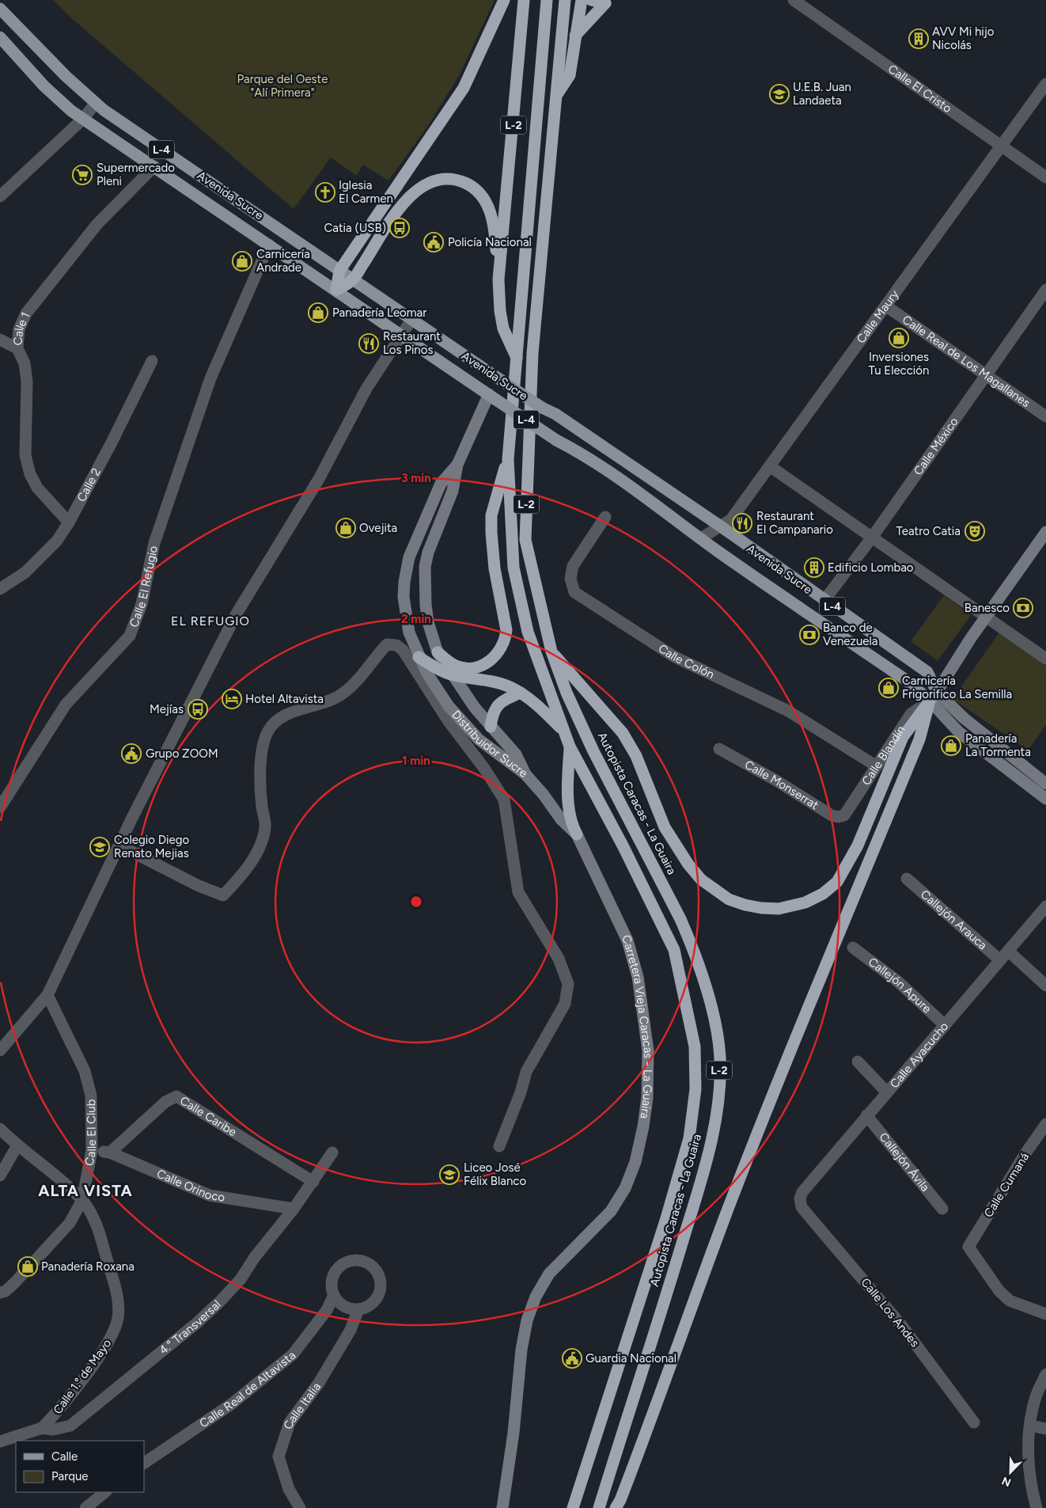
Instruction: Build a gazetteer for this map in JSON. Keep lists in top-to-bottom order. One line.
{"streets":{"highway":["L-2","Autopista Caracas - La Guaira"],"main road":["L-4","Avenida Sucre","Distribuidor Sucre","Carretera Vieja Caracas - La Guaira"],"street":["Calle El Cristo","Calle Maury","Calle 1","Calle Real de Los Magallanes","Calle México","Calle 2","Calle El Refugio","Calle Colón","Calle Blandín","Calle Monserrat","Callejón Arauca","Callejón Apure","Calle Ayacucho","Calle Caribe","Calle El Club","Callejón Ávila","Calle Orinoco","Calle Cumaná","Calle Los Andes","4.° Transversal","Calle 1.° de Mayo","Calle Real de Altavista","Calle Italia"]},"crossings":[["Calle El Cristo","Calle Maury"],["L-2","Autopista Caracas - La Guaira"],["Avenida Sucre","Calle Maury"],["Avenida Sucre","Calle 1"],["Avenida Sucre","Calle México"],["Avenida Sucre","Calle El Refugio"],["Avenida Sucre","Distribuidor Sucre"],["Avenida Sucre","Calle Blandín"],["Calle Maury","Calle Real de Los Magallanes"],["Calle 1","Calle 2"],["Calle Real de Los Magallanes","Calle México"],["Calle Colón","Calle Blandín"],["Distribuidor Sucre","Carretera Vieja Caracas - La Guaira"],["Calle Blandín","Calle Monserrat"],["Callejón Arauca","Calle Ayacucho"],["Callejón Apure","Calle Ayacucho"],["Calle Ayacucho","Callejón Ávila"],["Calle Ayacucho","Calle Los Andes"],["Calle Caribe","Calle Orinoco"],["Calle Caribe","4.° Transversal"],["Calle El Club","Calle Orinoco"],["Calle El Club","Calle 1.° de Mayo"],["Calle Orinoco","4.° Transversal"],["4.° Transversal","Calle 1.° de Mayo"],["Calle Real de Altavista","Calle Italia"]],"districts":["EL REFUGIO","ALTA VISTA"],"parks":["Parque del Oeste \"Alí Primera\""],"places":{"building":["AVV Mi hijo Nicolás","Edificio Lombao"],"school or university":["U.E.B. Juan Landaeta","Colegio Diego Renato Mejias","Liceo José Félix Blanco"],"supermarket":["Supermercado Pleni"],"church":["Iglesia El Carmen"],"bus stop":["Catia (USB)","Mejías"],"public building":["Policía Nacional","Grupo ZOOM","Guardia Nacional"],"shop":["Carnicería Andrade","Panadería Leomar","Inversiones Tu Elección","Ovejita","Carnicería Frigorifico La Semilla","Panadería La Tormenta","Panadería Roxana"],"restaurant":["Restaurant Los Pinos","Restaurant El Campanario"],"theatre":["Teatro Catia"],"bank":["Banesco","Banco de Venezuela"],"hotel":["Hotel Altavista"]},"legend":["Calle","Parque"],"north":"bottom left","rings":["3 min","2 min","1 min"]}
